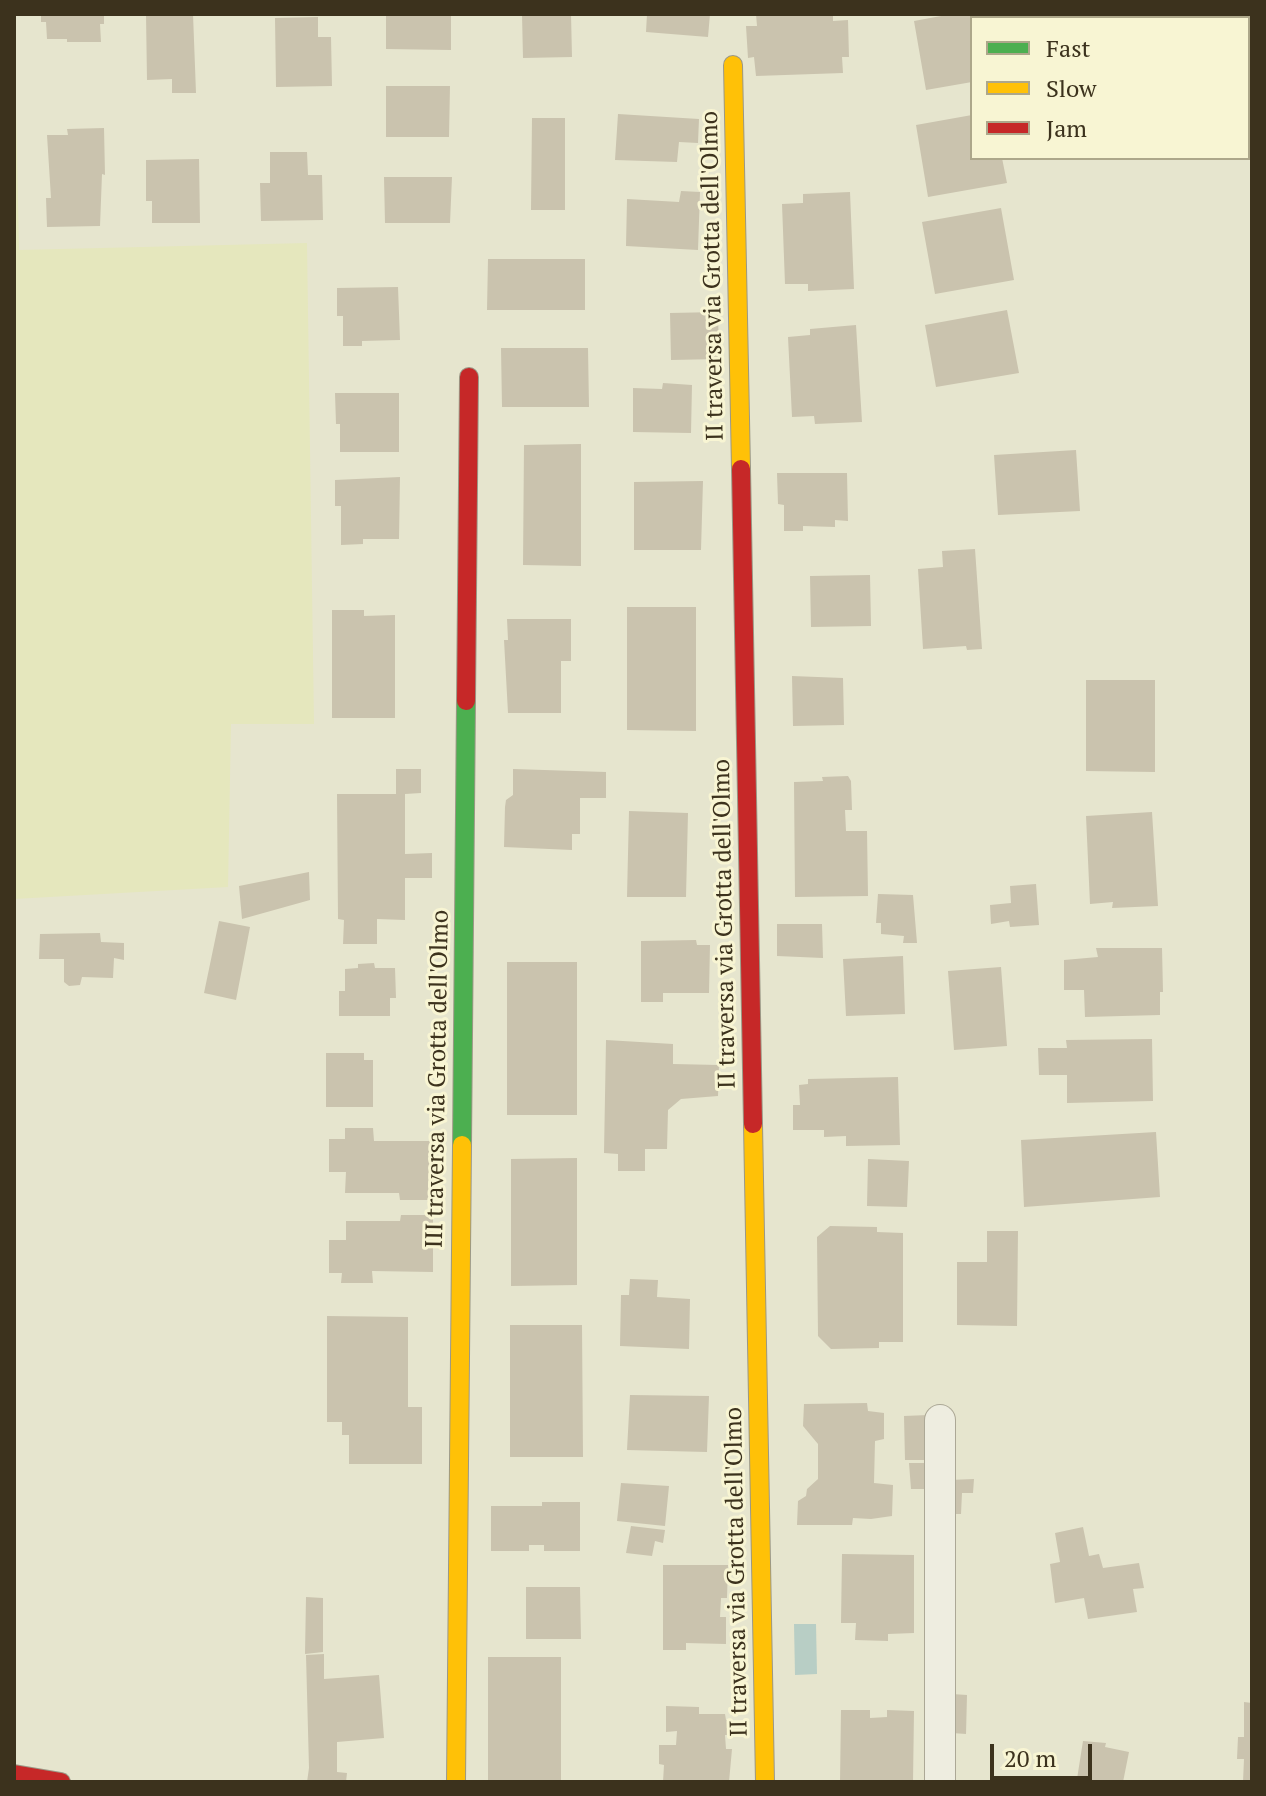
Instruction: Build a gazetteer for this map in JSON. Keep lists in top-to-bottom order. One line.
{"streets":{"street":["II traversa via Grotta dell'Olmo","III traversa via Grotta dell'Olmo"]},"legend":["Fast","Slow","Jam"],"scale_bar":"20 m"}
